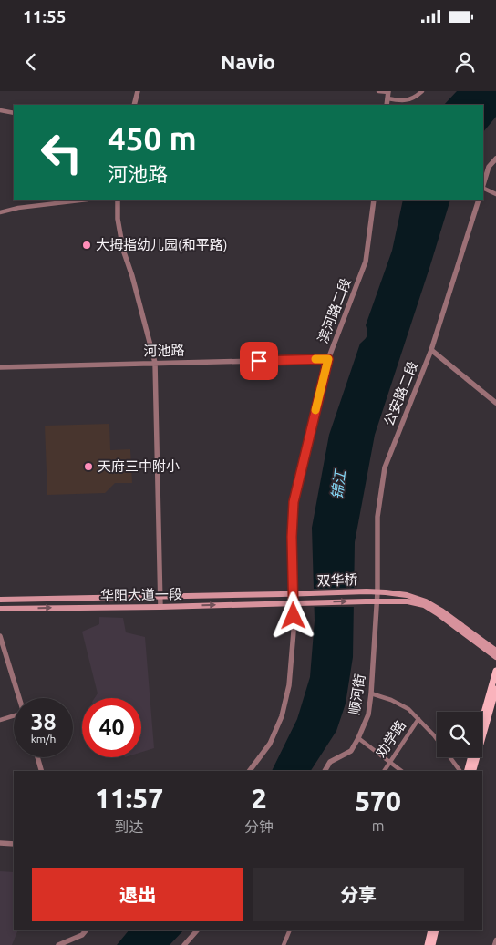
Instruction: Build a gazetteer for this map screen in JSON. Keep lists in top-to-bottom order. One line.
{"streets":{"main road":["双华桥","华阳大道一段"],"street":["滨河路二段","河池路","公安路二段","顺河街","劝学路"]},"crossings":[["滨河路二段","河池路"],["公安路二段","双华桥"],["公安路二段","华阳大道一段"],["公安路二段","顺河街"],["双华桥","华阳大道一段"],["华阳大道一段","顺河街"]],"water":["锦江"],"places":["大拇指幼儿园(和平路)","天府三中附小"],"page":{"status":"11:55","header":"Navio","turn":["450 m","河池路"],"speed":"38 km/h","limit":"40","eta":["11:57","到达","2","分钟","570","m"],"buttons":["退出","分享"]}}
